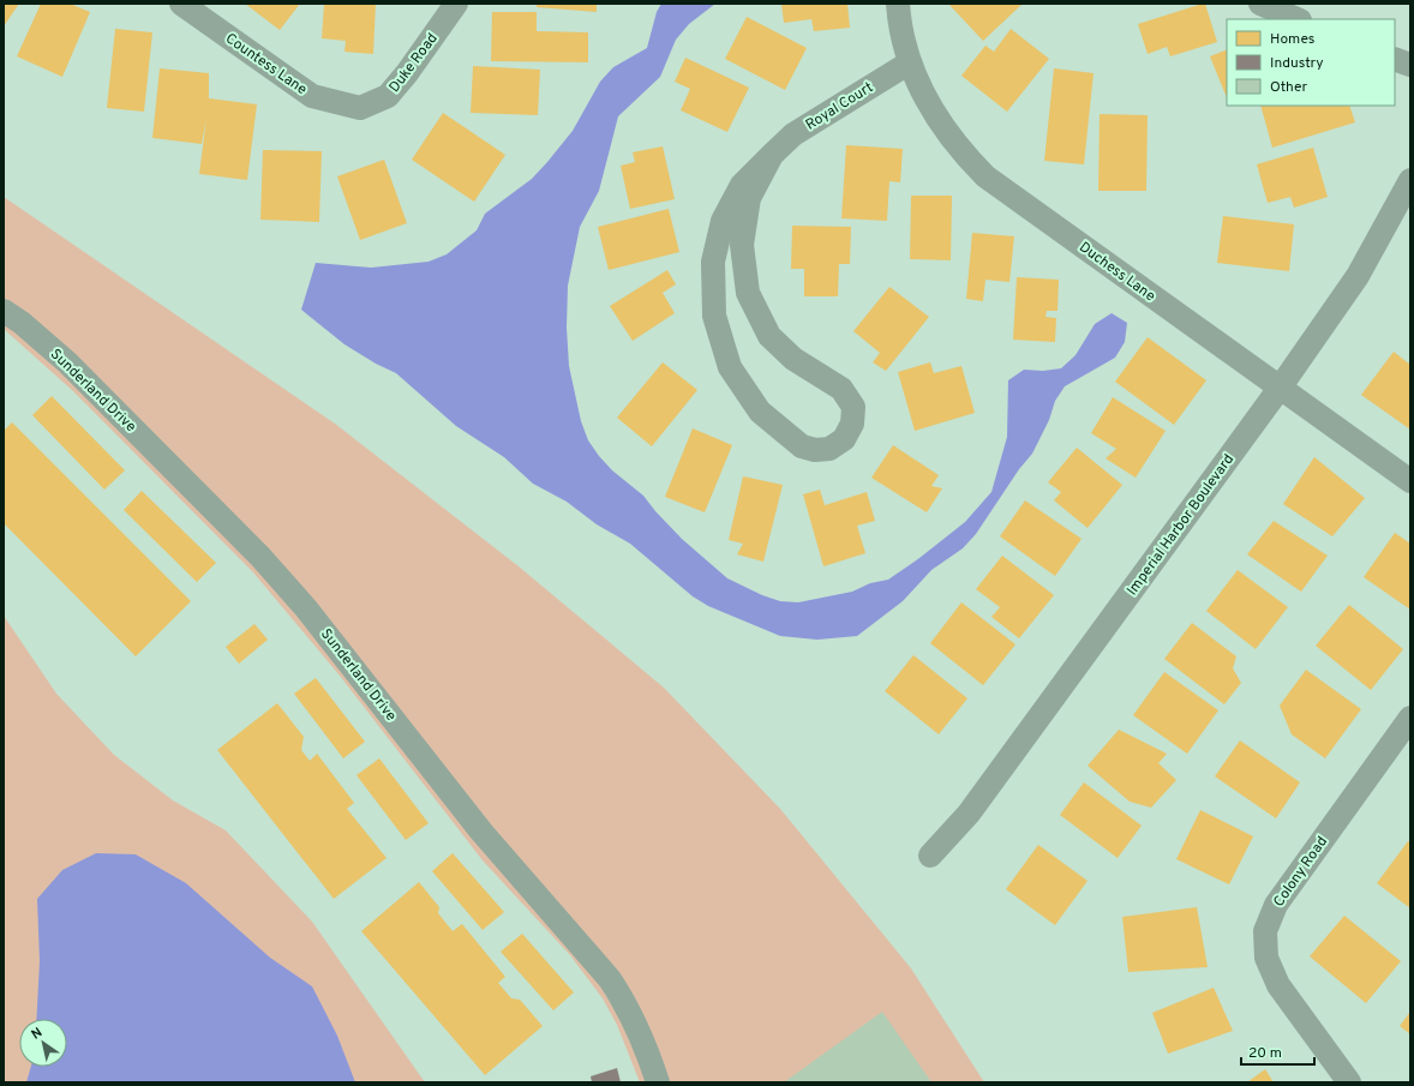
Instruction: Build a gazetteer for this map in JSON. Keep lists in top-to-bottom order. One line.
{"streets":{"street":["Duke Road","Countess Lane","Royal Court","Duchess Lane","Sunderland Drive","Imperial Harbor Boulevard","Colony Road"]},"crossings":[["Duke Road","Countess Lane"],["Royal Court","Duchess Lane"],["Duchess Lane","Imperial Harbor Boulevard"]],"legend":["Homes","Industry","Other"],"scale_bar":"20 m","north":"top left"}
